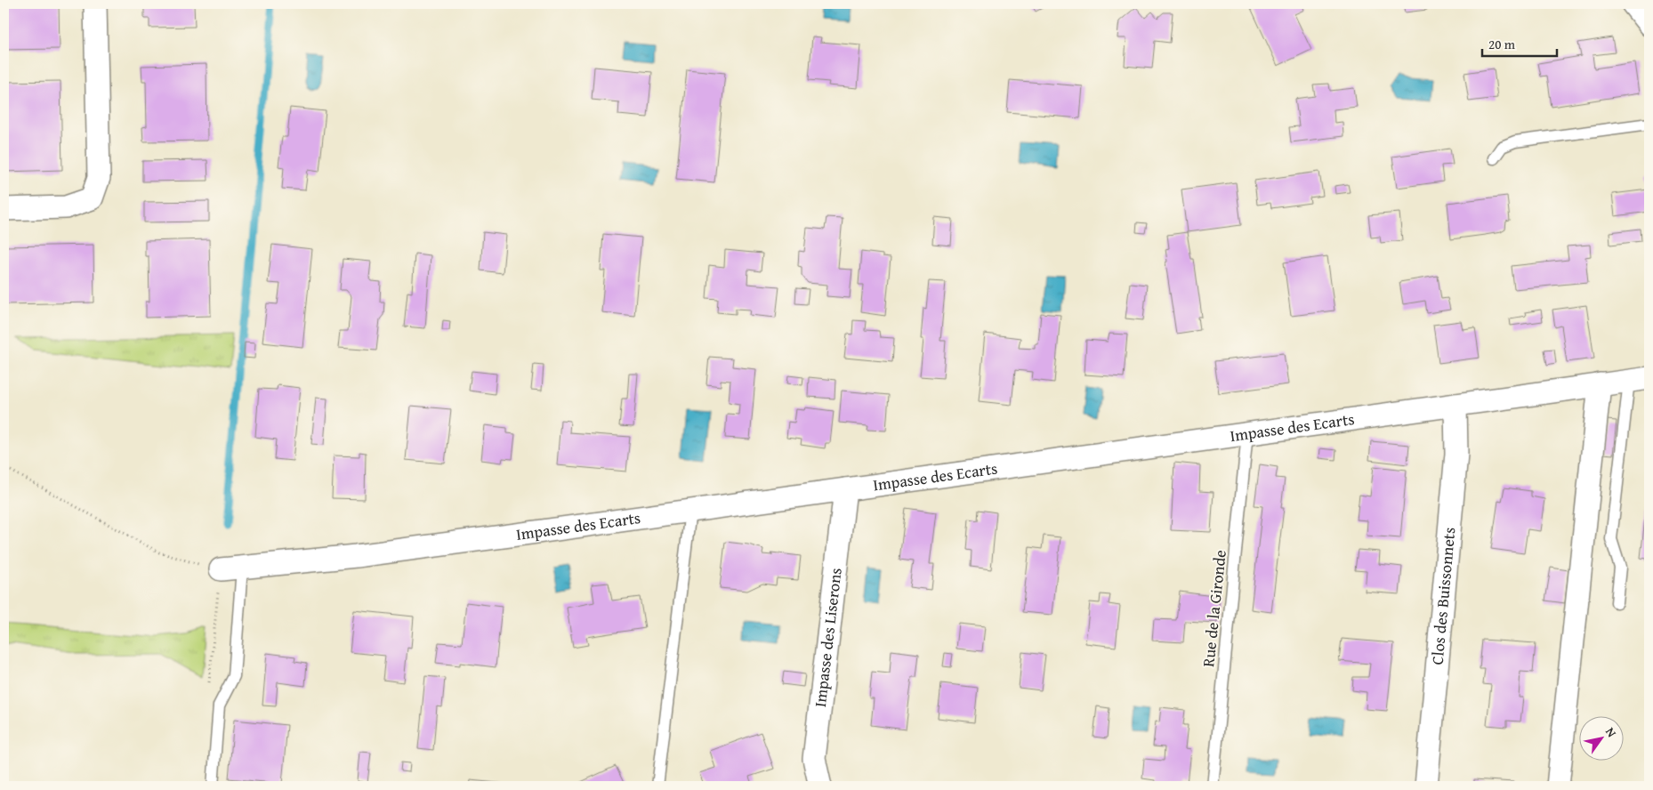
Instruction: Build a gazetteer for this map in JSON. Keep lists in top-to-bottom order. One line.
{"streets":{"street":["Impasse des Ecarts","Clos des Buissonnets","Impasse des Liserons"],"lane":["Rue de la Gironde"]},"crossings":[["Impasse des Ecarts","Clos des Buissonnets"],["Impasse des Ecarts","Rue de la Gironde"],["Impasse des Ecarts","Impasse des Liserons"]],"scale_bar":"20 m","north":"top right"}
